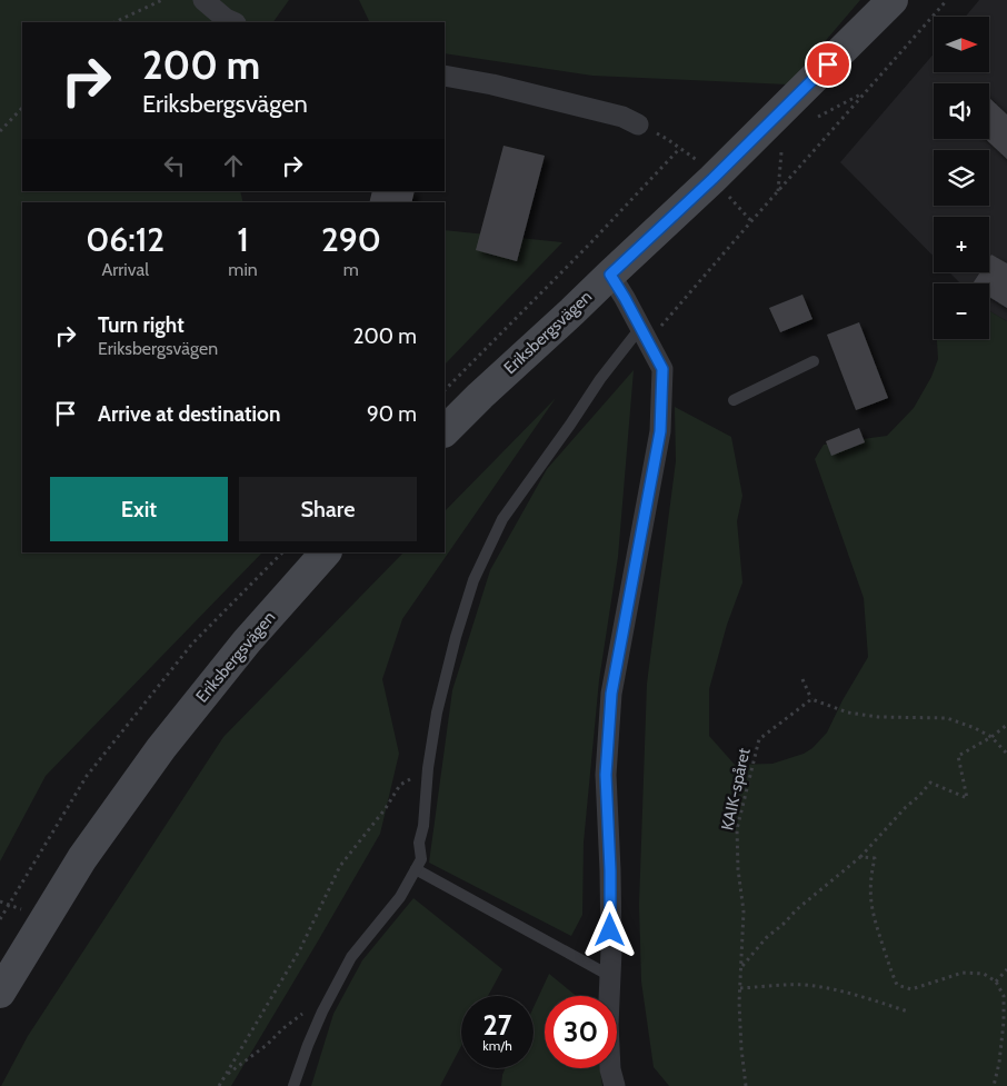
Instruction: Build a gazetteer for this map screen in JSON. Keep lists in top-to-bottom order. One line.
{"streets":{"main road":["Eriksbergsvägen"],"path":["KAIK-spåret"]},"north":"right","page":{"map_buttons":["+","−"],"turn":["200 m","Eriksbergsvägen"],"eta":["06:12","Arrival","1","min","290","m"],"list":[{"name":"Turn right","note":"Eriksbergsvägen","value":"200 m"},{"name":"Arrive at destination","value":"90 m"}],"buttons":["Exit","Share"],"speed":"27 km/h","limit":"30"}}
